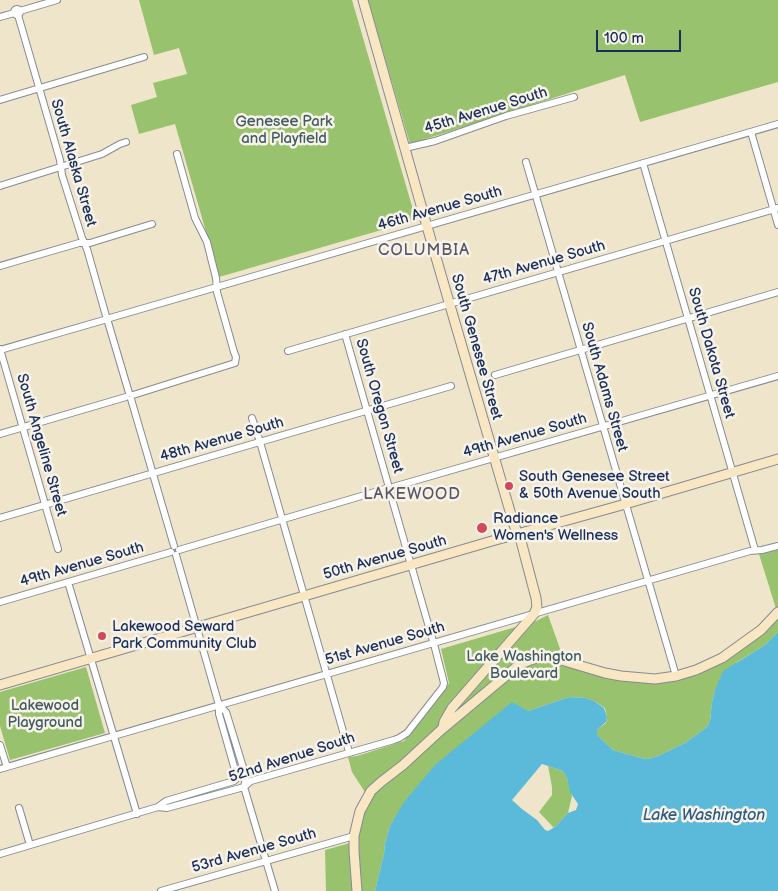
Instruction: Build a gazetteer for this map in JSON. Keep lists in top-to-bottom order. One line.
{"streets":{"street":["45th Avenue South","South Alaska Street","46th Avenue South","47th Avenue South","South Genesee Street","South Dakota Street","South Adams Street","South Oregon Street","49th Avenue South","48th Avenue South","South Angeline Street","50th Avenue South","51st Avenue South","52nd Avenue South","53rd Avenue South"]},"crossings":[["45th Avenue South","South Genesee Street"],["South Alaska Street","46th Avenue South"],["South Alaska Street","49th Avenue South"],["South Alaska Street","48th Avenue South"],["South Alaska Street","50th Avenue South"],["South Alaska Street","51st Avenue South"],["South Alaska Street","52nd Avenue South"],["South Alaska Street","53rd Avenue South"],["46th Avenue South","South Genesee Street"],["46th Avenue South","South Dakota Street"],["46th Avenue South","South Adams Street"],["46th Avenue South","South Angeline Street"],["47th Avenue South","South Genesee Street"],["47th Avenue South","South Dakota Street"],["47th Avenue South","South Adams Street"],["47th Avenue South","South Oregon Street"],["South Genesee Street","49th Avenue South"],["South Genesee Street","50th Avenue South"],["South Genesee Street","51st Avenue South"],["South Dakota Street","49th Avenue South"],["South Dakota Street","50th Avenue South"],["South Dakota Street","51st Avenue South"],["South Adams Street","49th Avenue South"],["South Adams Street","50th Avenue South"],["South Adams Street","51st Avenue South"],["South Oregon Street","49th Avenue South"],["South Oregon Street","48th Avenue South"],["South Oregon Street","50th Avenue South"],["South Oregon Street","51st Avenue South"],["South Oregon Street","52nd Avenue South"],["48th Avenue South","South Angeline Street"]],"districts":["COLUMBIA","LAKEWOOD"],"water":["Lake Washington"],"parks":["Genesee Park and Playfield","Lake Washington Boulevard","Lakewood Playground"],"places":["South Genesee Street & 50th Avenue South","Radiance Women's Wellness","Lakewood Seward Park Community Club"],"scale_bar":"100 m"}
